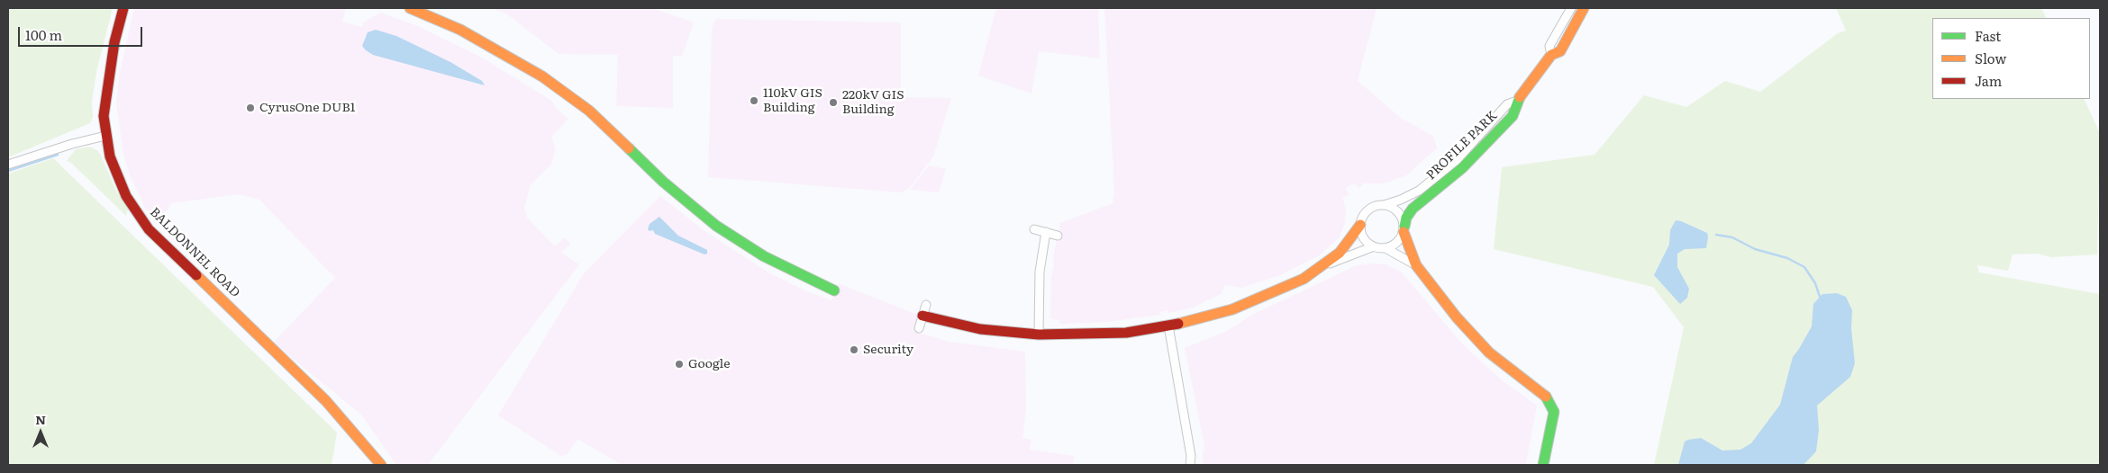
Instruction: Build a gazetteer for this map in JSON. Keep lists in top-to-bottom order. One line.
{"streets":{"street":["PROFILE PARK","BALDONNEL ROAD"]},"places":["110kV GIS Building","220kV GIS Building","CyrusOne DUB1","Security","Google"],"legend":["Fast","Slow","Jam"],"scale_bar":"100 m","north":"top"}
